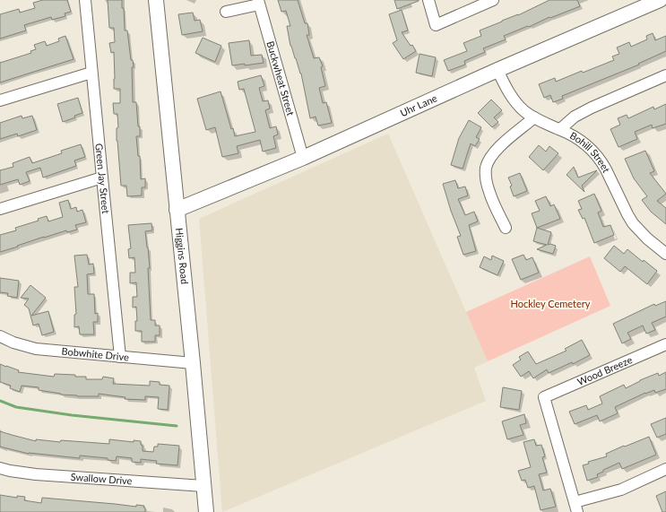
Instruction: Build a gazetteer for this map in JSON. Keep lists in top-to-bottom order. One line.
{"streets":{"street":["Buckwheat Street","Uhr Lane","Bohill Street","Green Jay Street","Higgins Road","Bobwhite Drive","Wood Breeze","Swallow Drive"]},"crossings":[["Buckwheat Street","Uhr Lane"],["Uhr Lane","Bohill Street"],["Uhr Lane","Higgins Road"],["Green Jay Street","Bobwhite Drive"],["Higgins Road","Bobwhite Drive"],["Higgins Road","Swallow Drive"]],"parks":["Hockley Cemetery"]}
